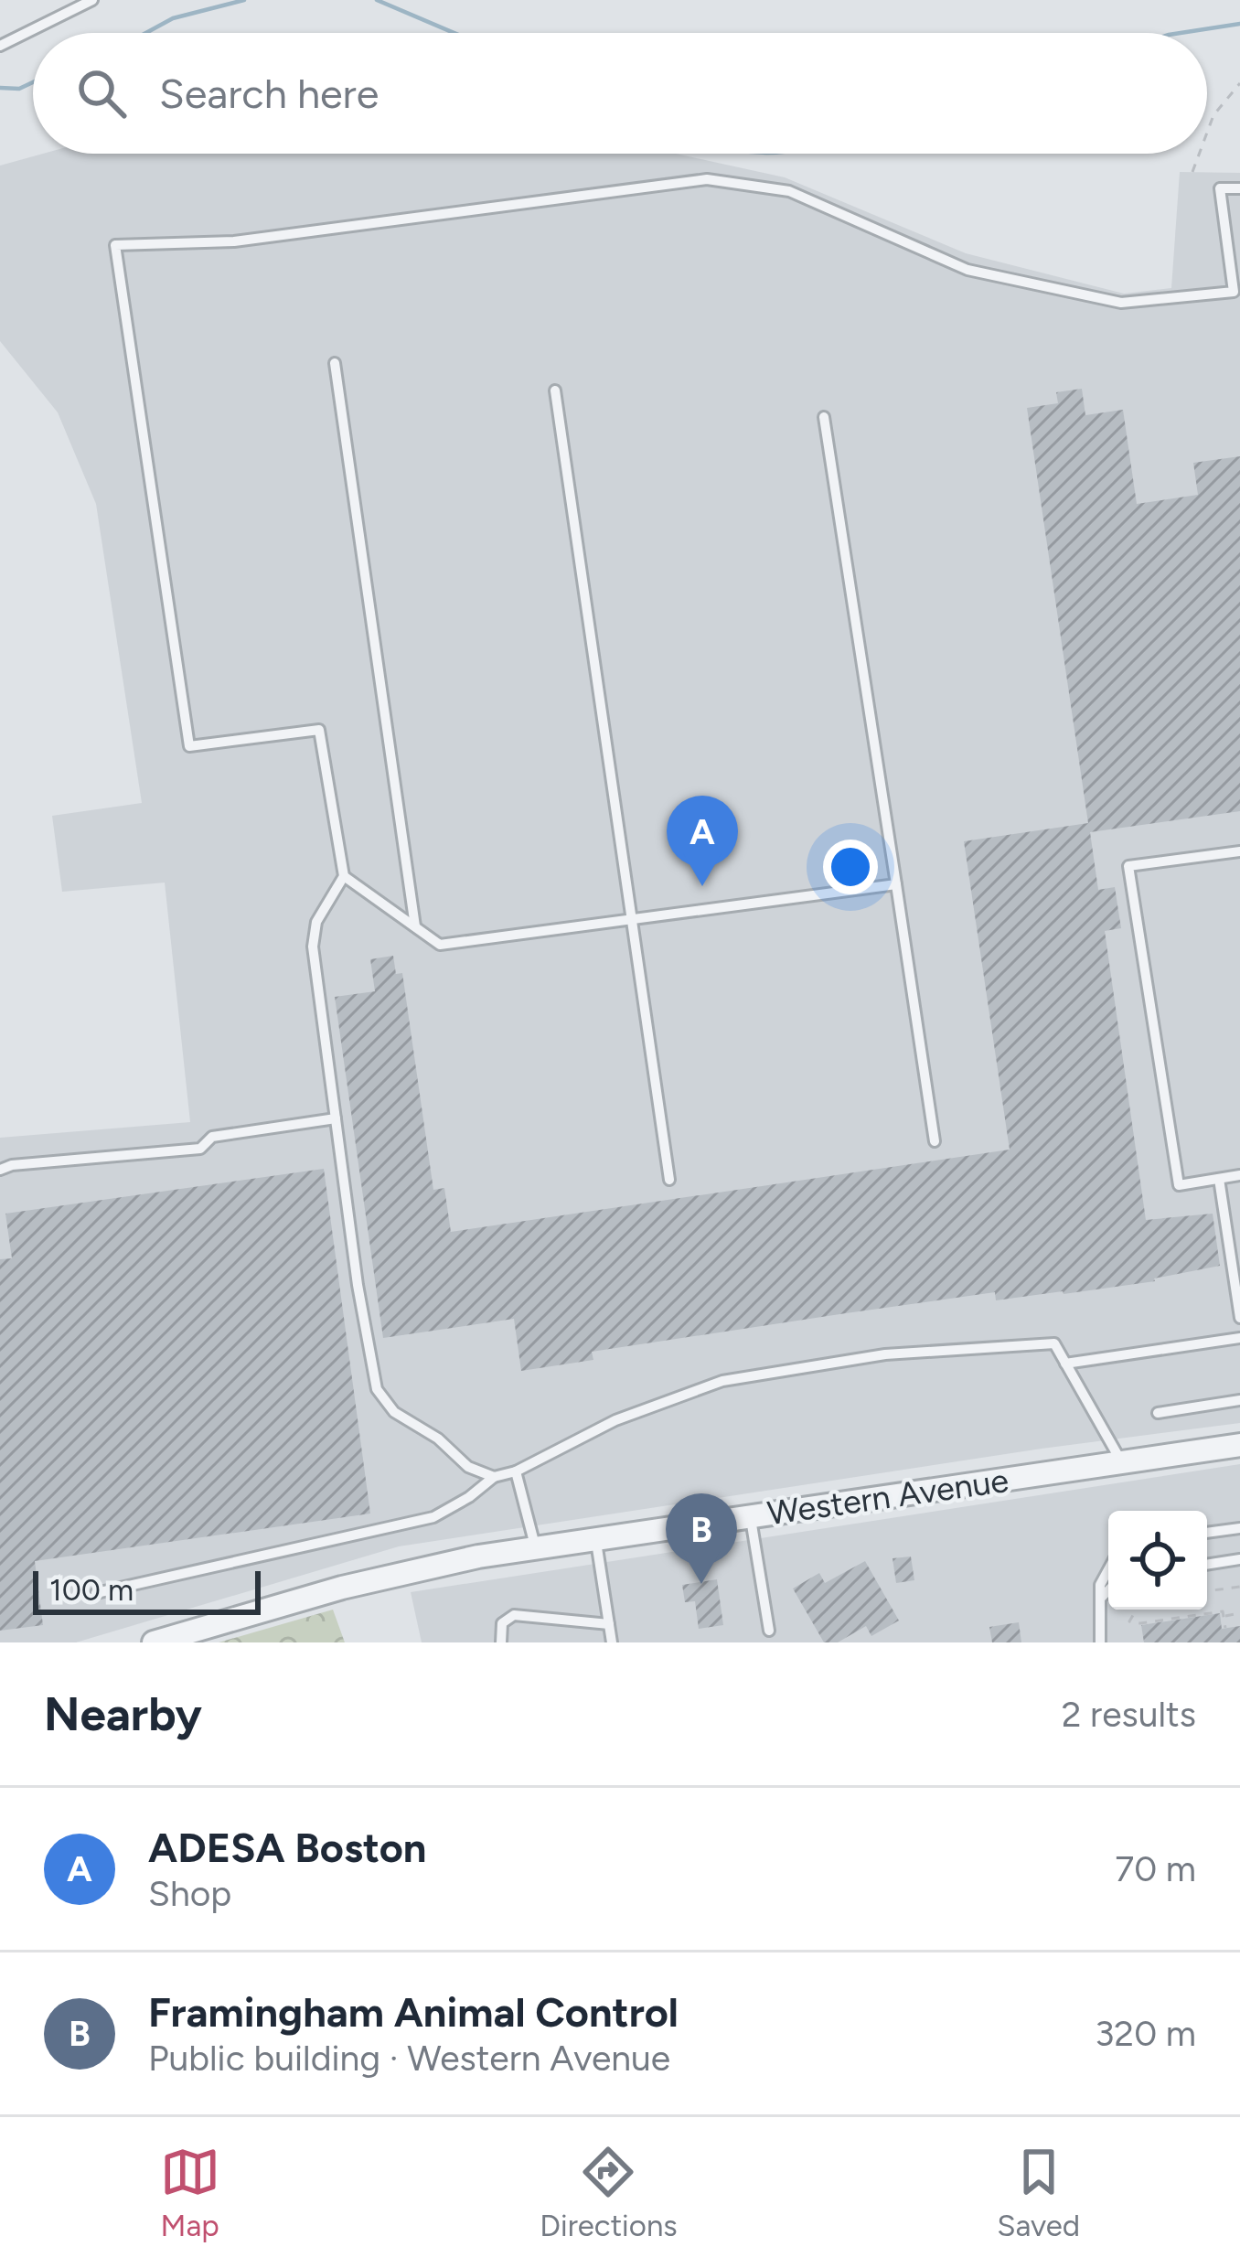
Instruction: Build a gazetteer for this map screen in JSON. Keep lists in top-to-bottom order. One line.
{"streets":{"street":["Western Avenue"]},"scale_bar":"100 m","page":{"search":"Search here","pins":["A","B"],"scale":"100 m","heading":["Nearby","2 results"],"list":[{"mark":"A","name":"ADESA Boston","note":"Shop","value":"70 m"},{"mark":"B","name":"Framingham Animal Control","note":"Public building · Western Avenue","value":"320 m"}],"nav":["Map","Directions","Saved"]}}
